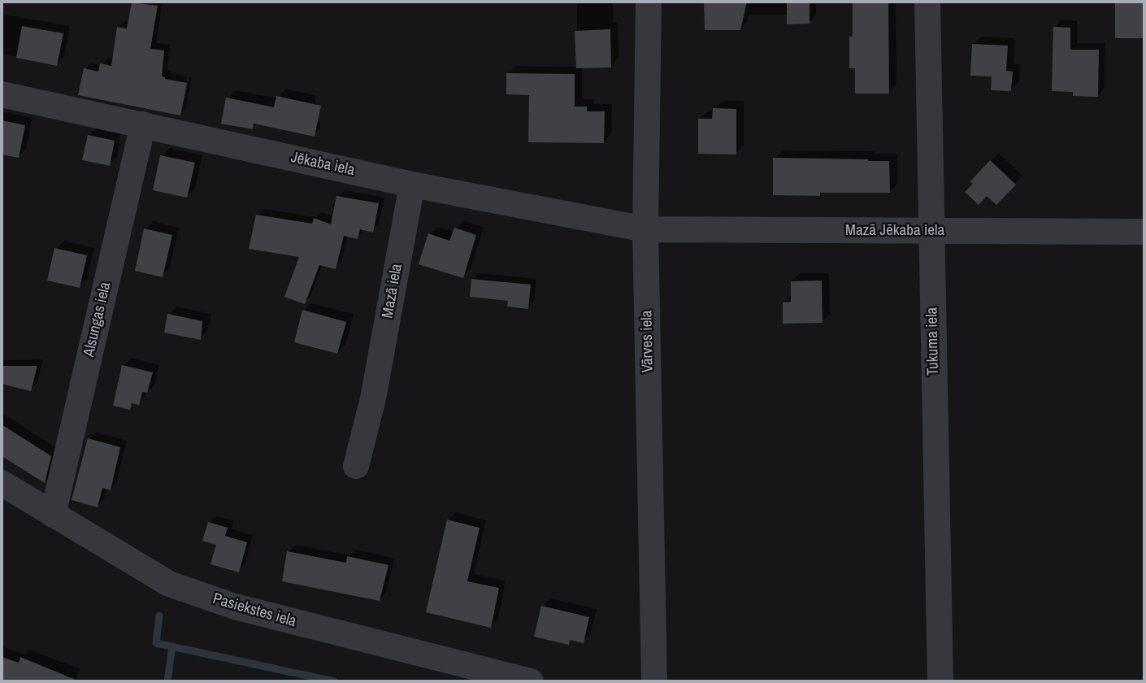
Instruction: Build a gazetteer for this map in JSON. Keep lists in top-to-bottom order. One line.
{"streets":{"street":["Jēkaba iela","Mazā Jēkaba iela","Mazā iela","Alsungas iela","Vārves iela","Tukuma iela","Pasiekstes iela"]},"crossings":[["Jēkaba iela","Mazā Jēkaba iela"],["Jēkaba iela","Mazā iela"],["Jēkaba iela","Alsungas iela"],["Jēkaba iela","Vārves iela"],["Mazā Jēkaba iela","Vārves iela"],["Mazā Jēkaba iela","Tukuma iela"],["Alsungas iela","Pasiekstes iela"]]}
